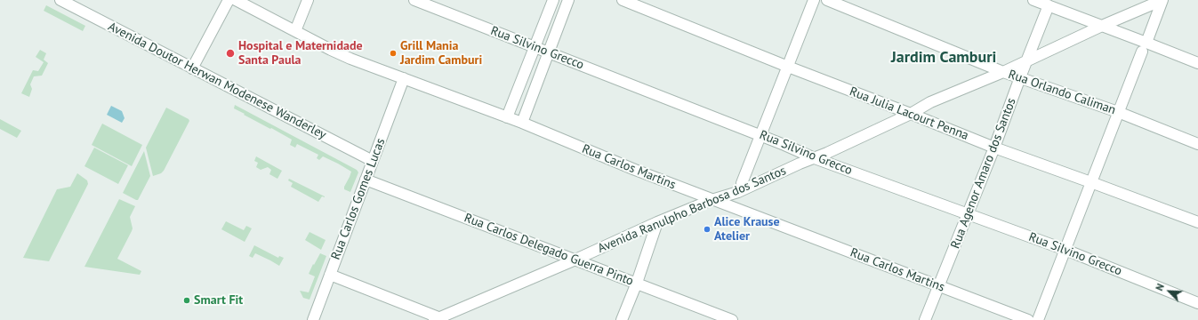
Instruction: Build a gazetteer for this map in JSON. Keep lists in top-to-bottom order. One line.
{"streets":{"street":["Rua Silvino Grecco","Avenida Doutor Herwan Modenese Wanderley","Rua Orlando Caliman","Rua Julia Lacourt Penna","Rua Carlos Martins","Rua Agenor Amaro dos Santos","Rua Carlos Gomes Lucas","Avenida Ranulpho Barbosa dos Santos","Rua Carlos Delegado Guerra Pinto"]},"crossings":[["Rua Silvino Grecco","Rua Agenor Amaro dos Santos"],["Rua Silvino Grecco","Avenida Ranulpho Barbosa dos Santos"],["Avenida Doutor Herwan Modenese Wanderley","Rua Carlos Gomes Lucas"],["Rua Orlando Caliman","Rua Agenor Amaro dos Santos"],["Rua Orlando Caliman","Avenida Ranulpho Barbosa dos Santos"],["Rua Julia Lacourt Penna","Rua Agenor Amaro dos Santos"],["Rua Julia Lacourt Penna","Avenida Ranulpho Barbosa dos Santos"],["Rua Carlos Martins","Rua Agenor Amaro dos Santos"],["Rua Carlos Martins","Rua Carlos Gomes Lucas"],["Rua Carlos Martins","Avenida Ranulpho Barbosa dos Santos"],["Rua Agenor Amaro dos Santos","Avenida Ranulpho Barbosa dos Santos"],["Rua Carlos Gomes Lucas","Rua Carlos Delegado Guerra Pinto"],["Avenida Ranulpho Barbosa dos Santos","Rua Carlos Delegado Guerra Pinto"]],"districts":["Jardim Camburi"],"places":["Hospital e Maternidade Santa Paula","Grill Mania Jardim Camburi","Alice Krause Atelier","Smart Fit"],"north":"top left"}
